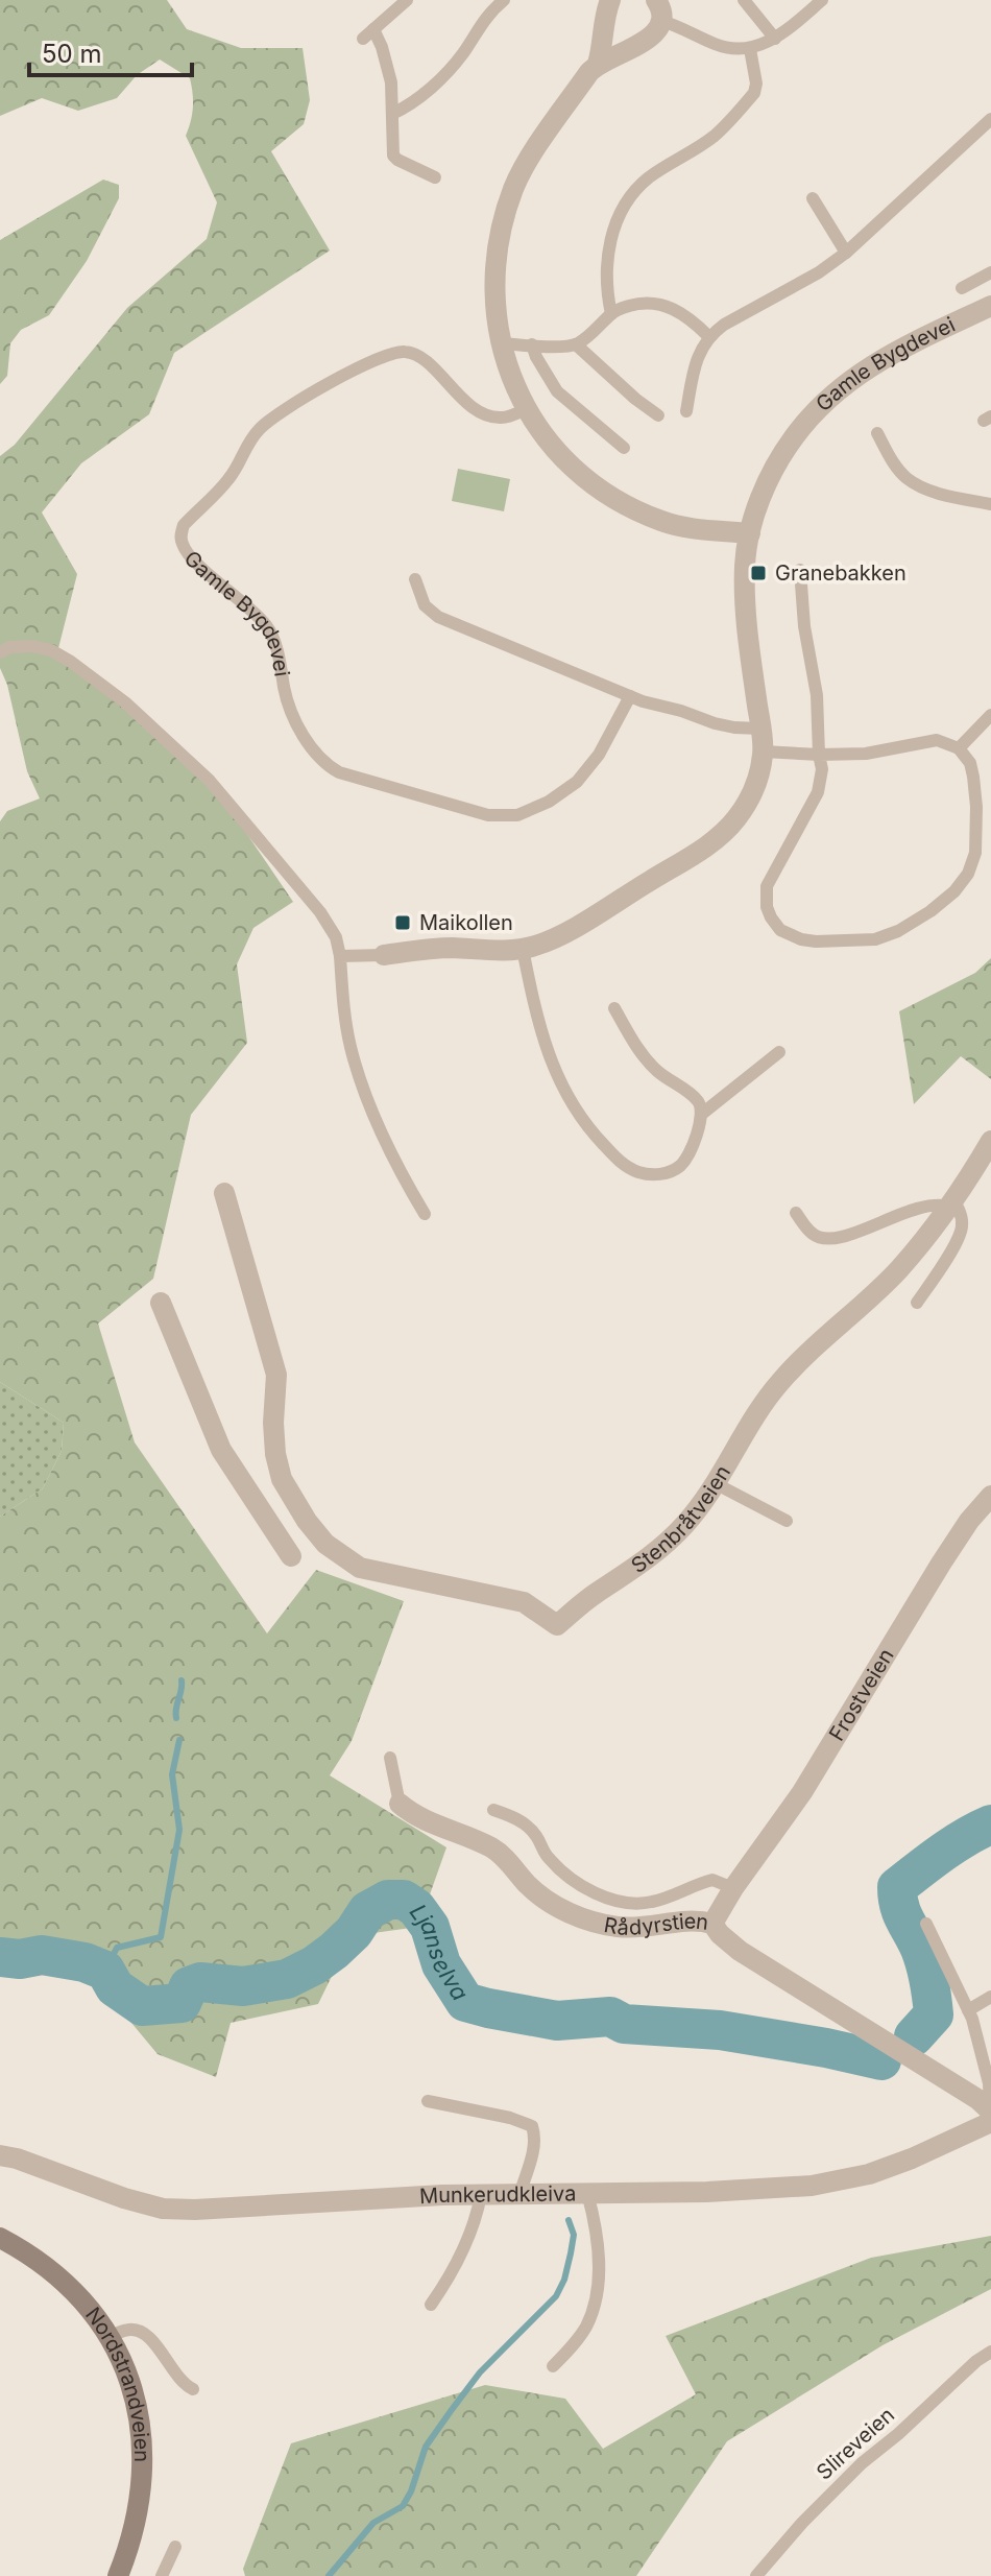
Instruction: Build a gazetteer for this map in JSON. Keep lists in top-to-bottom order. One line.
{"streets":{"main road":["Nordstrandveien"],"street":["Gamle Bygdevei","Stenbråtveien","Frostveien","Rådyrstien","Munkerudkleiva"],"lane":["Slireveien"]},"crossings":[["Frostveien","Rådyrstien"]],"water":["Ljanselva"],"places":{"transit":["Granebakken","Maikollen"]},"scale_bar":"50 m"}
